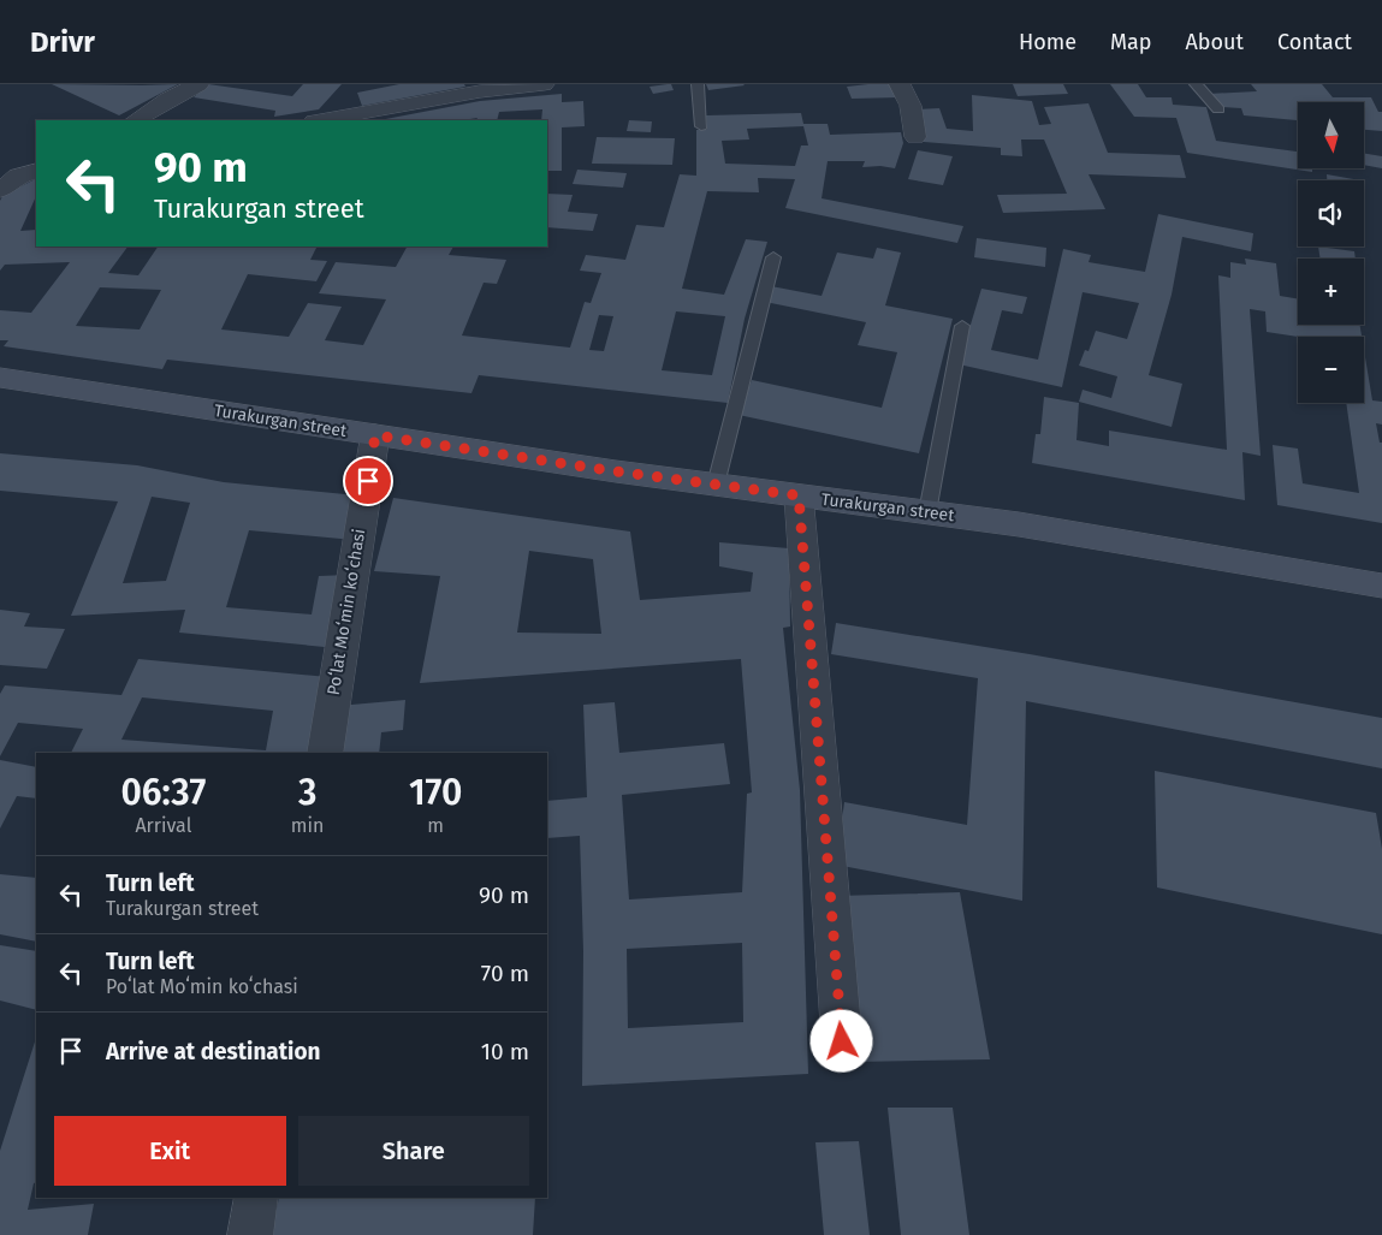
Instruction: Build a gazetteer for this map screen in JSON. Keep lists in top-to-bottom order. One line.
{"streets":{"main road":["Turakurgan street"],"street":["Poʻlat Moʻmin koʻchasi"]},"crossings":[["Turakurgan street","Poʻlat Moʻmin koʻchasi"]],"north":"bottom","page":{"header":"Drivr","nav":["Home","Map","About","Contact"],"map_buttons":["+","−"],"turn":["90 m","Turakurgan street"],"eta":["06:37","Arrival","3","min","170","m"],"list":[{"name":"Turn left","note":"Turakurgan street","value":"90 m"},{"name":"Turn left","note":"Poʻlat Moʻmin koʻchasi","value":"70 m"},{"name":"Arrive at destination","value":"10 m"}],"buttons":["Exit","Share"]}}
